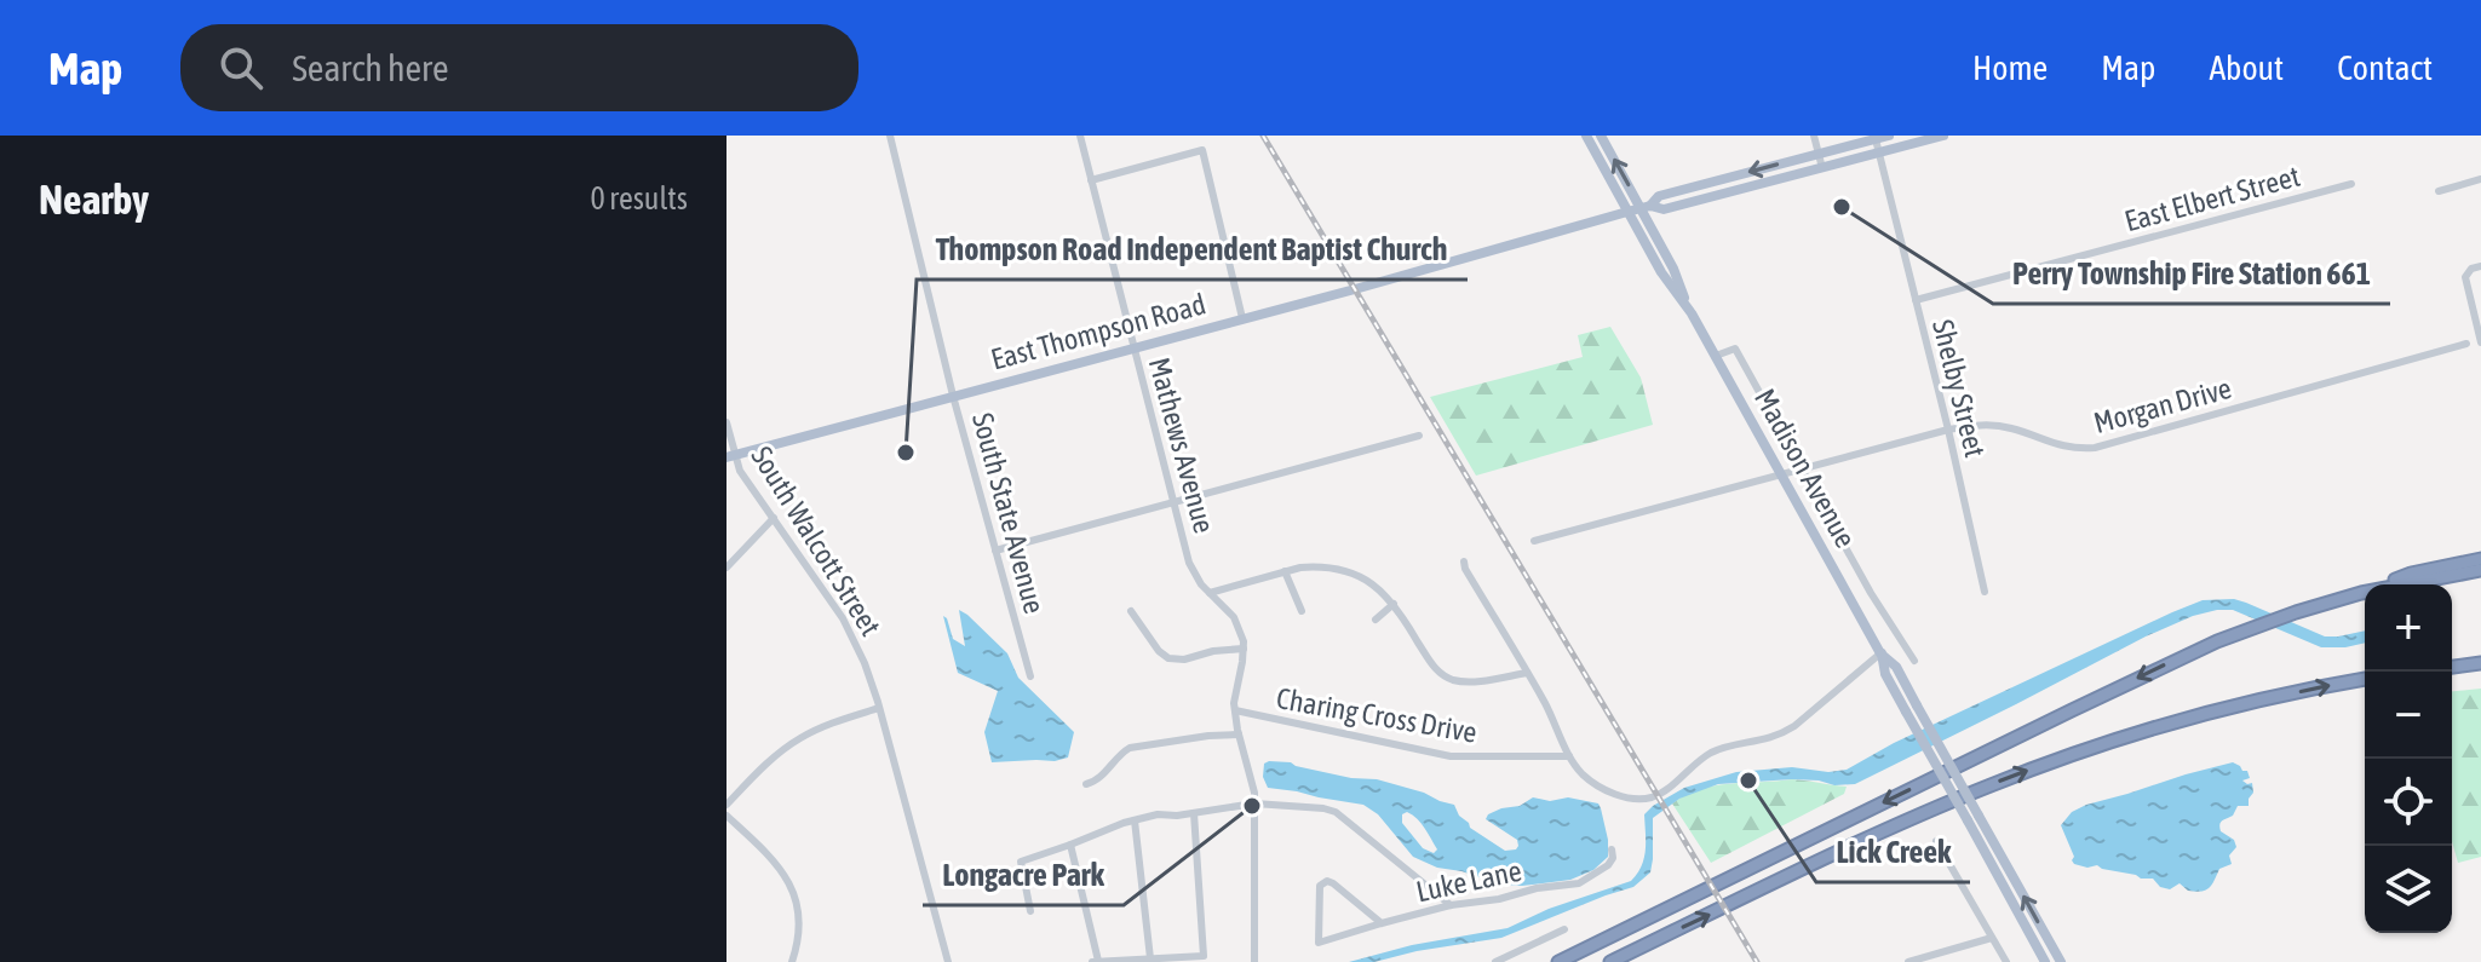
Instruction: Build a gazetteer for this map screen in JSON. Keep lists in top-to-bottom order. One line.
{"streets":{"main road":["East Thompson Road","Madison Avenue"],"street":["East Elbert Street","Shelby Street","Morgan Drive","Mathews Avenue","South State Avenue","South Walcott Street","Charing Cross Drive","Luke Lane"]},"crossings":[["East Elbert Street","Shelby Street"],["East Thompson Road","Shelby Street"],["East Thompson Road","Mathews Avenue"],["East Thompson Road","Madison Avenue"],["East Thompson Road","South State Avenue"],["East Thompson Road","South Walcott Street"],["Shelby Street","Morgan Drive"],["Morgan Drive","Madison Avenue"]],"places":["Perry Township Fire Station 661","Thompson Road Independent Baptist Church","Lick Creek","Longacre Park"],"page":{"header":"Map","search":"Search here","nav":["Home","Map","About","Contact"],"heading":["Nearby","0 results"],"map_buttons":["+","−"]}}
